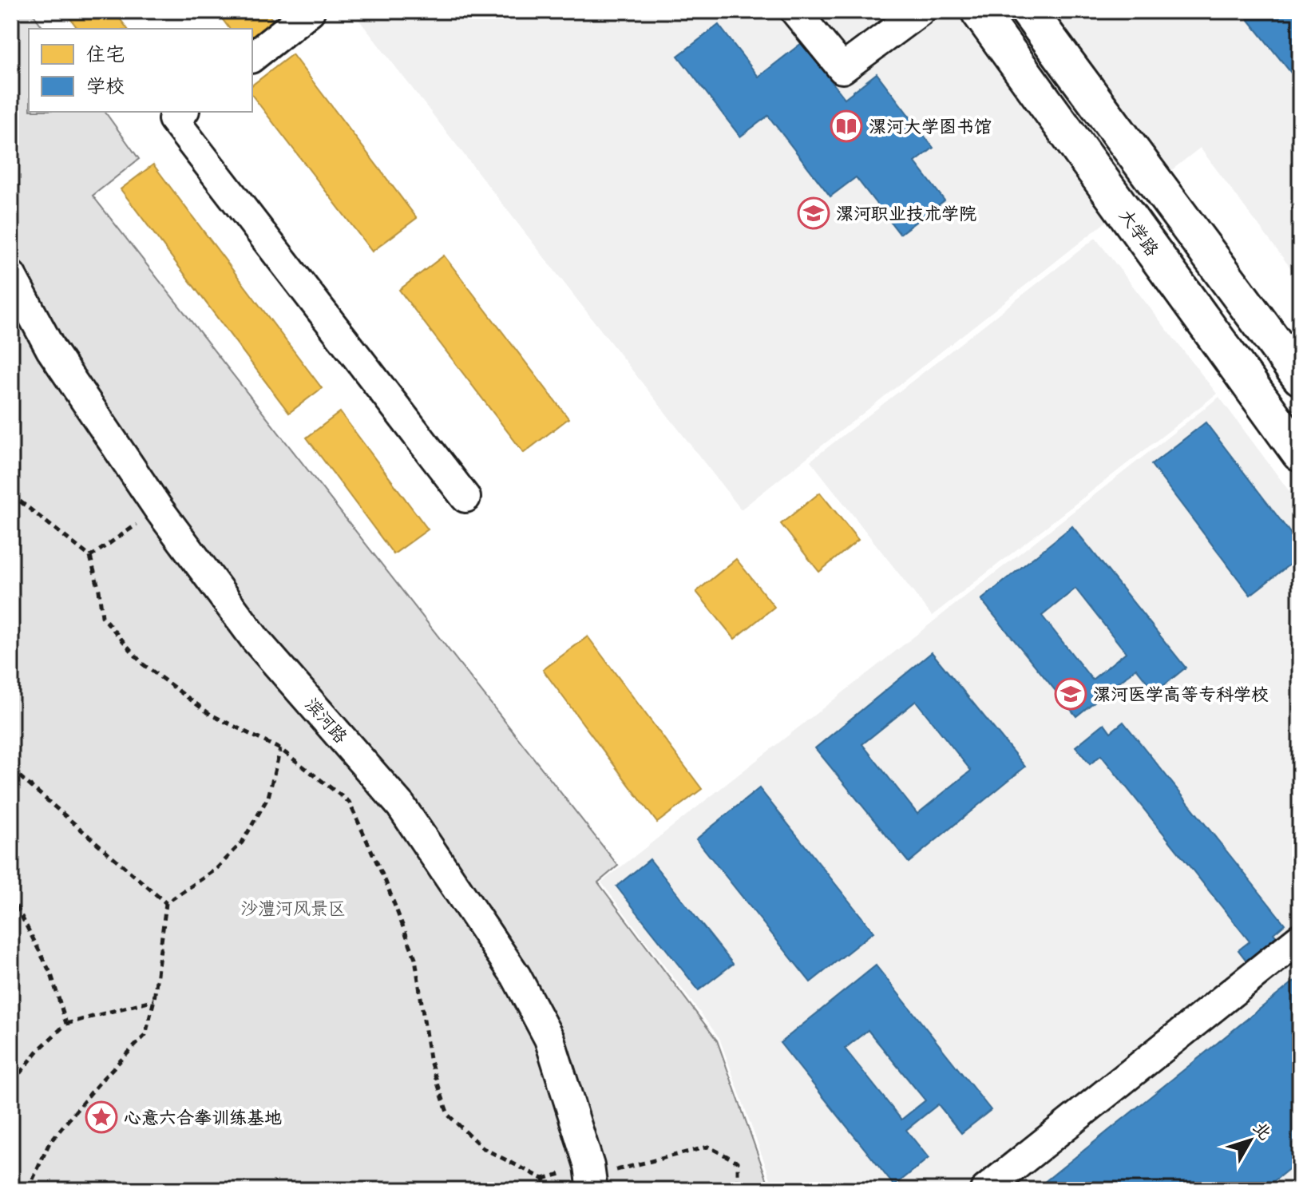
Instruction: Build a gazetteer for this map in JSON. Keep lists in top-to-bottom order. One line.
{"streets":{"main road":["大学路"],"street":["滨河路"]},"parks":["沙澧河风景区"],"places":{"library":["漯河大学图书馆"],"school or university":["漯河职业技术学院","漯河医学高等专科学校"],"place":["心意六合拳训练基地"]},"legend":["住宅","学校"],"north":"top right"}
